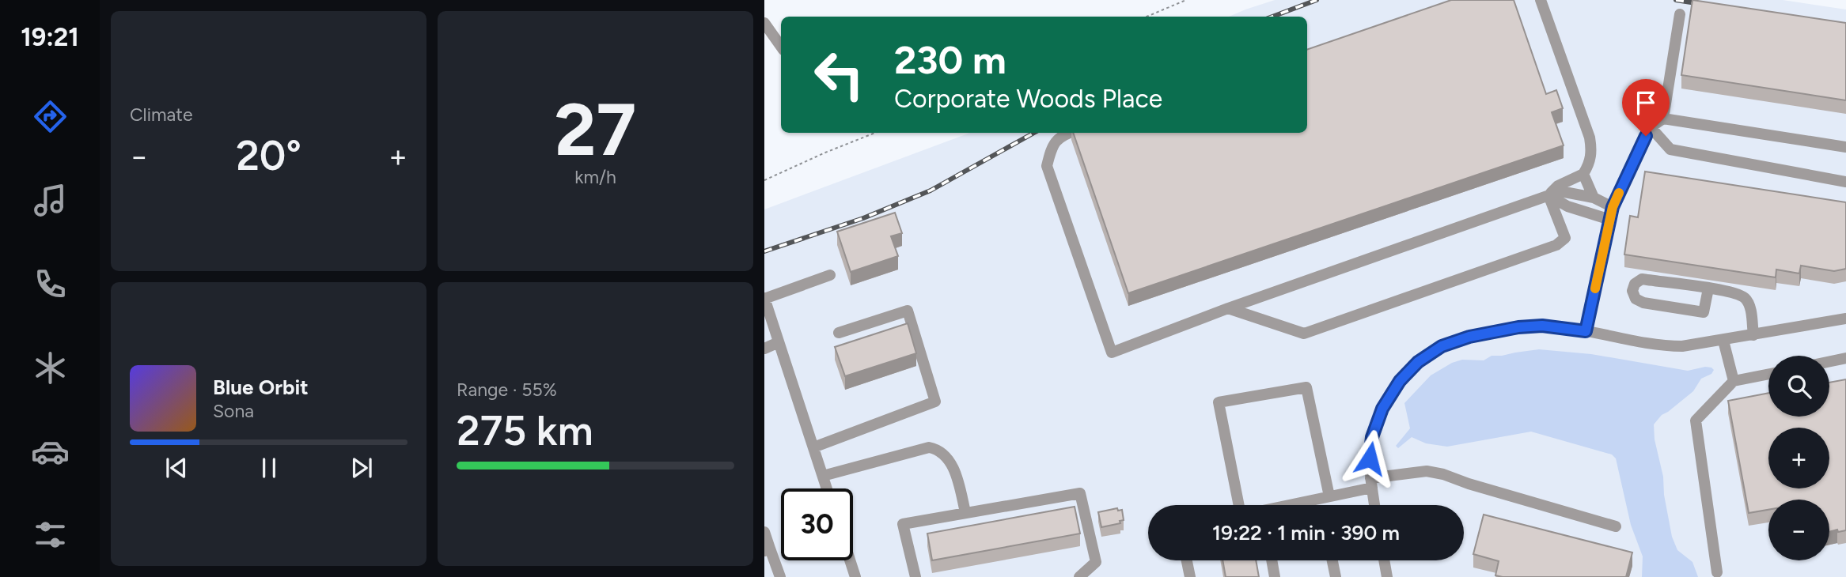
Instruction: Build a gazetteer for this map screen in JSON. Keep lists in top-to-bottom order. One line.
{"page":{"tabs":"19:21","tile":["Climate",["27","km/h"],["Range · 55%","275 km"]],"turn":["230 m","Corporate Woods Place"],"heat":["−","20°","+"],"map_buttons":["+","−"],"song":["Blue Orbit","Sona"],"limit":"30","trip":"19:22 · 1 min · 390 m"}}
